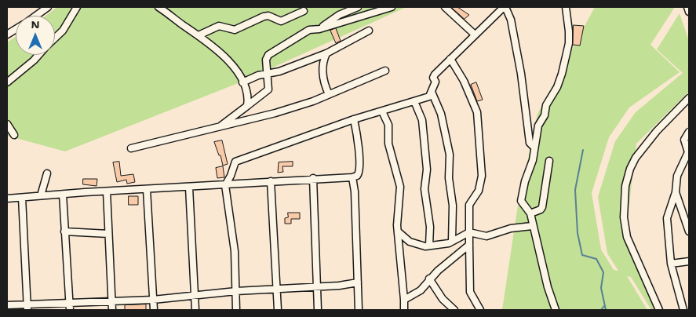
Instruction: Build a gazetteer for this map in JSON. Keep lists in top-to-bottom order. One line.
{"north":"top"}
